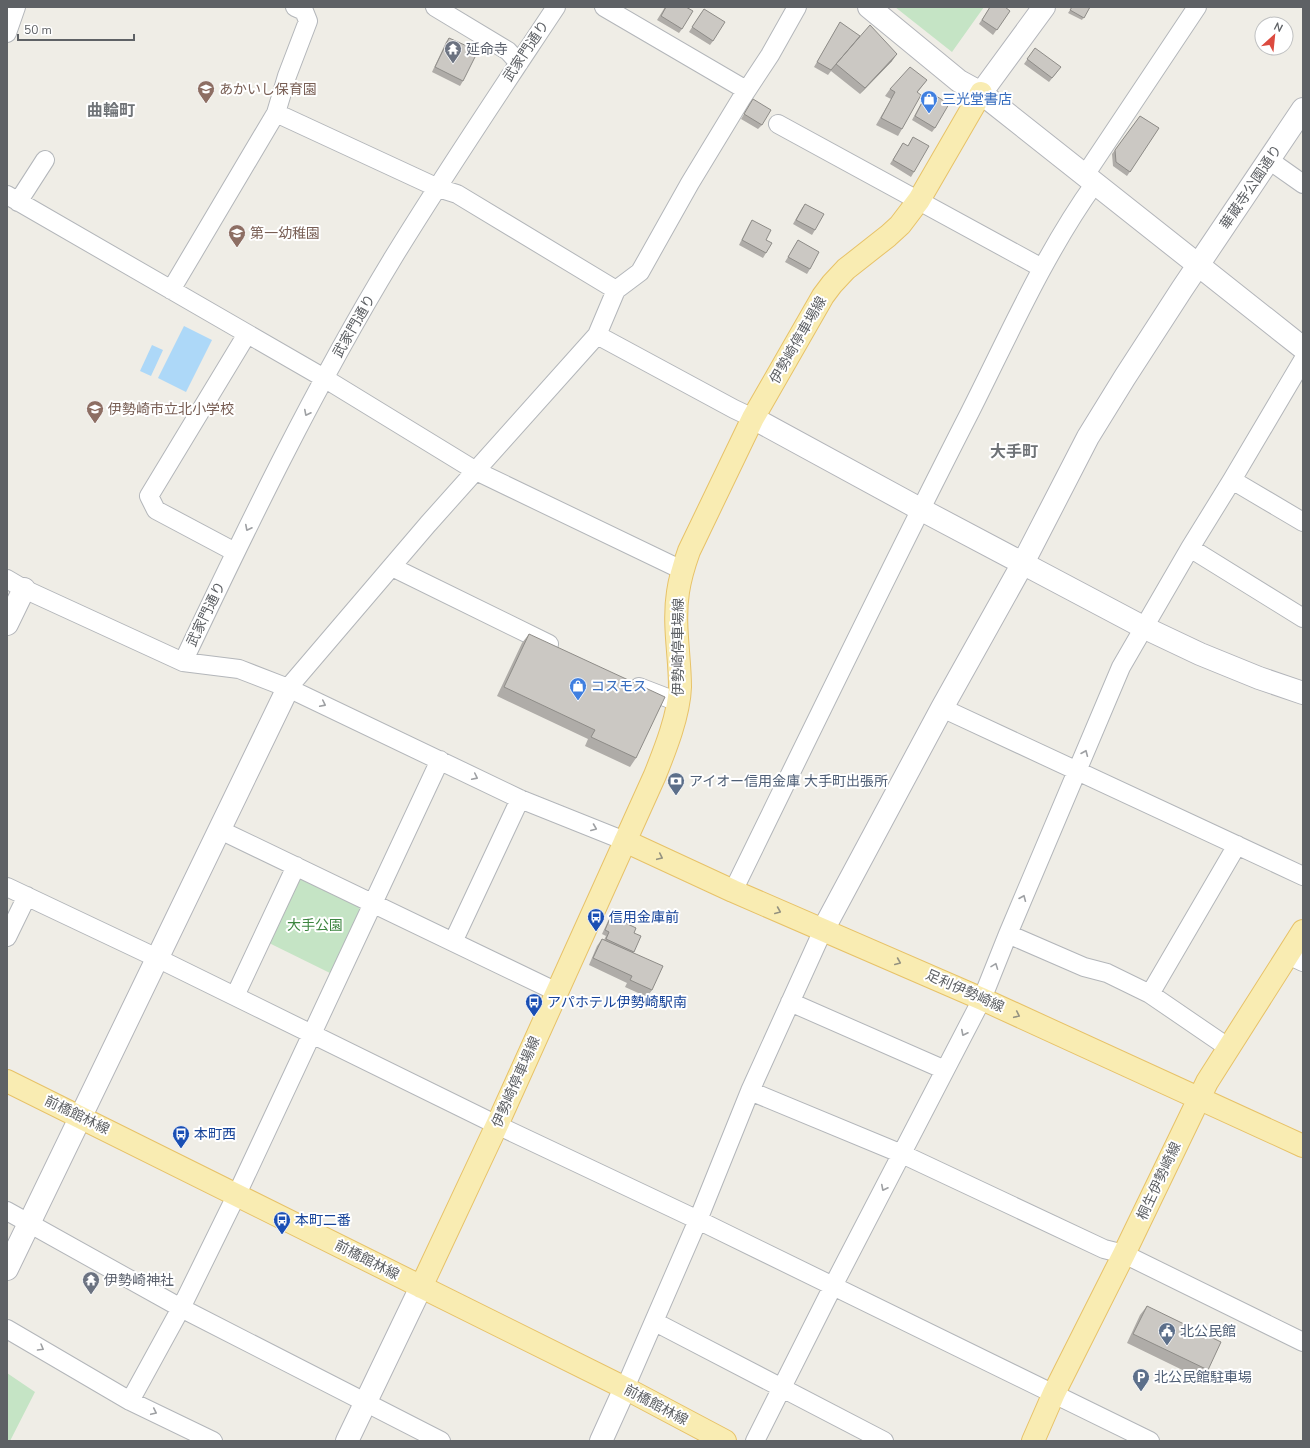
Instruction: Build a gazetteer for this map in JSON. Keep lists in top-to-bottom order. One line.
{"streets":{"main road":["伊勢崎停車場線","足利伊勢崎線","前橋館林線","桐生伊勢崎線"],"street":["武家門通り","華蔵寺公園通り"]},"crossings":[["華蔵寺公園通り","足利伊勢崎線"],["伊勢崎停車場線","足利伊勢崎線"],["伊勢崎停車場線","前橋館林線"],["足利伊勢崎線","桐生伊勢崎線"]],"one_way":["足利伊勢崎線"],"districts":["曲輪町","大手町"],"parks":["大手公園"],"places":{"temple":["延命寺","伊勢崎神社"],"school or university":["あかいし保育園","第一幼稚園","伊勢崎市立北小学校"],"shop":["三光堂書店","コスモス"],"bank":["アイオー信用金庫 大手町出張所"],"bus stop":["信用金庫前","アパホテル伊勢崎駅南","本町西","本町二番"],"public building":["北公民館"],"parking":["北公民館駐車場"]},"scale_bar":"50 m","north":"top right"}
